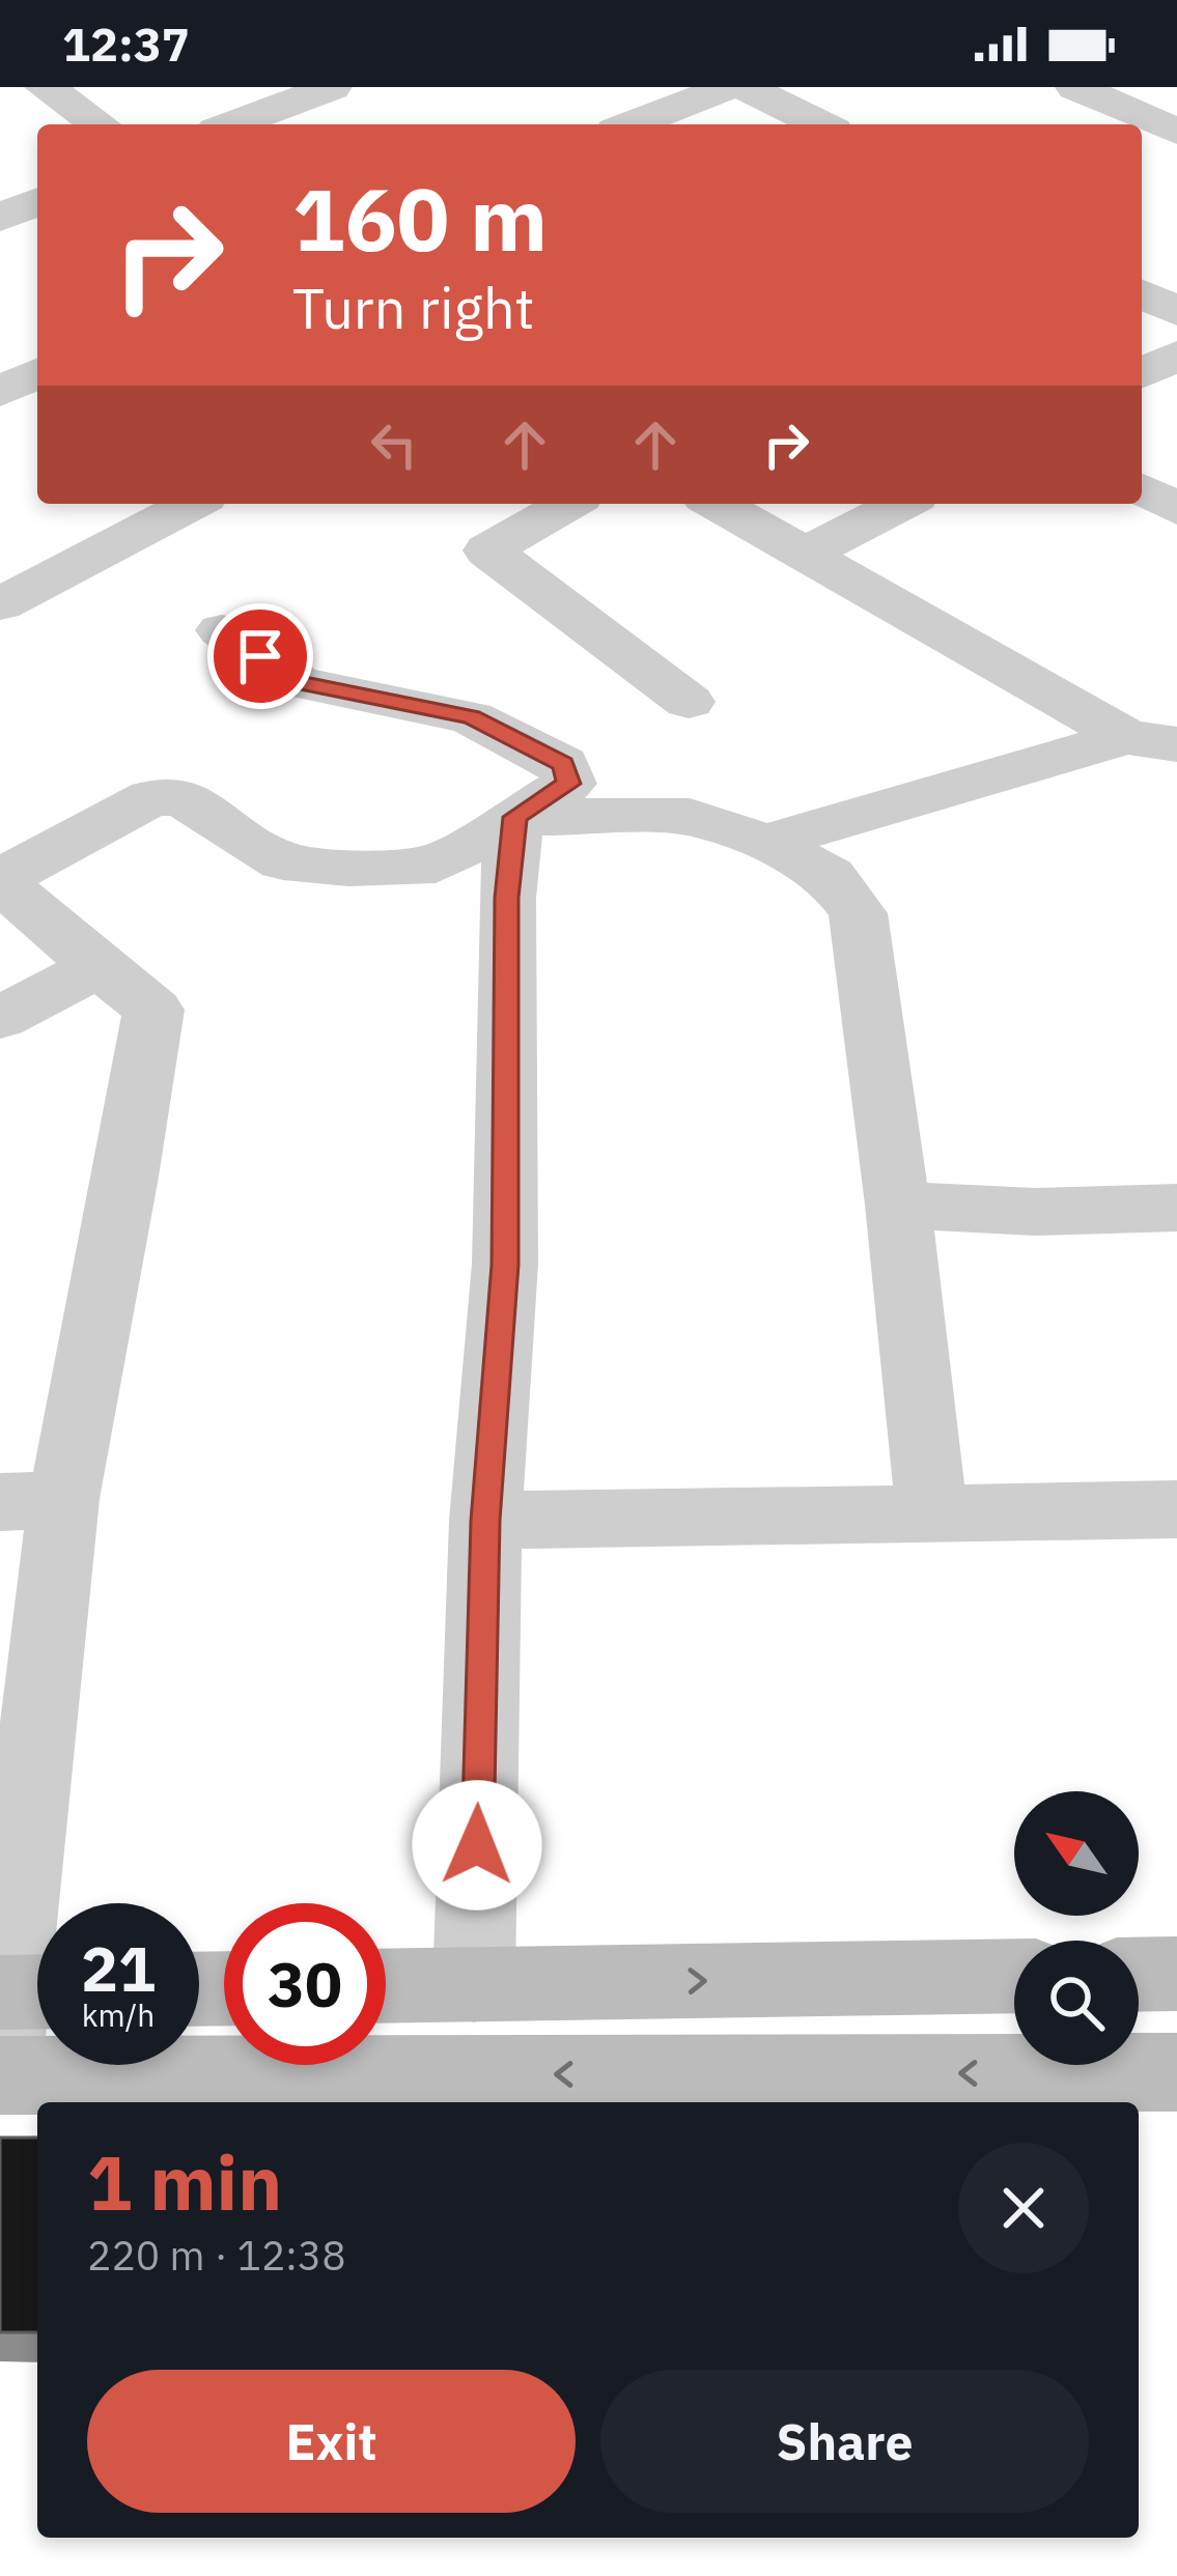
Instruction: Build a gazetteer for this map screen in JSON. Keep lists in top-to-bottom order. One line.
{"north":"top left","page":{"status":"12:37","turn":["160 m","Turn right"],"speed":"21 km/h","limit":"30","heading":["1 min","220 m · 12:38"],"buttons":["Exit","Share"]}}
